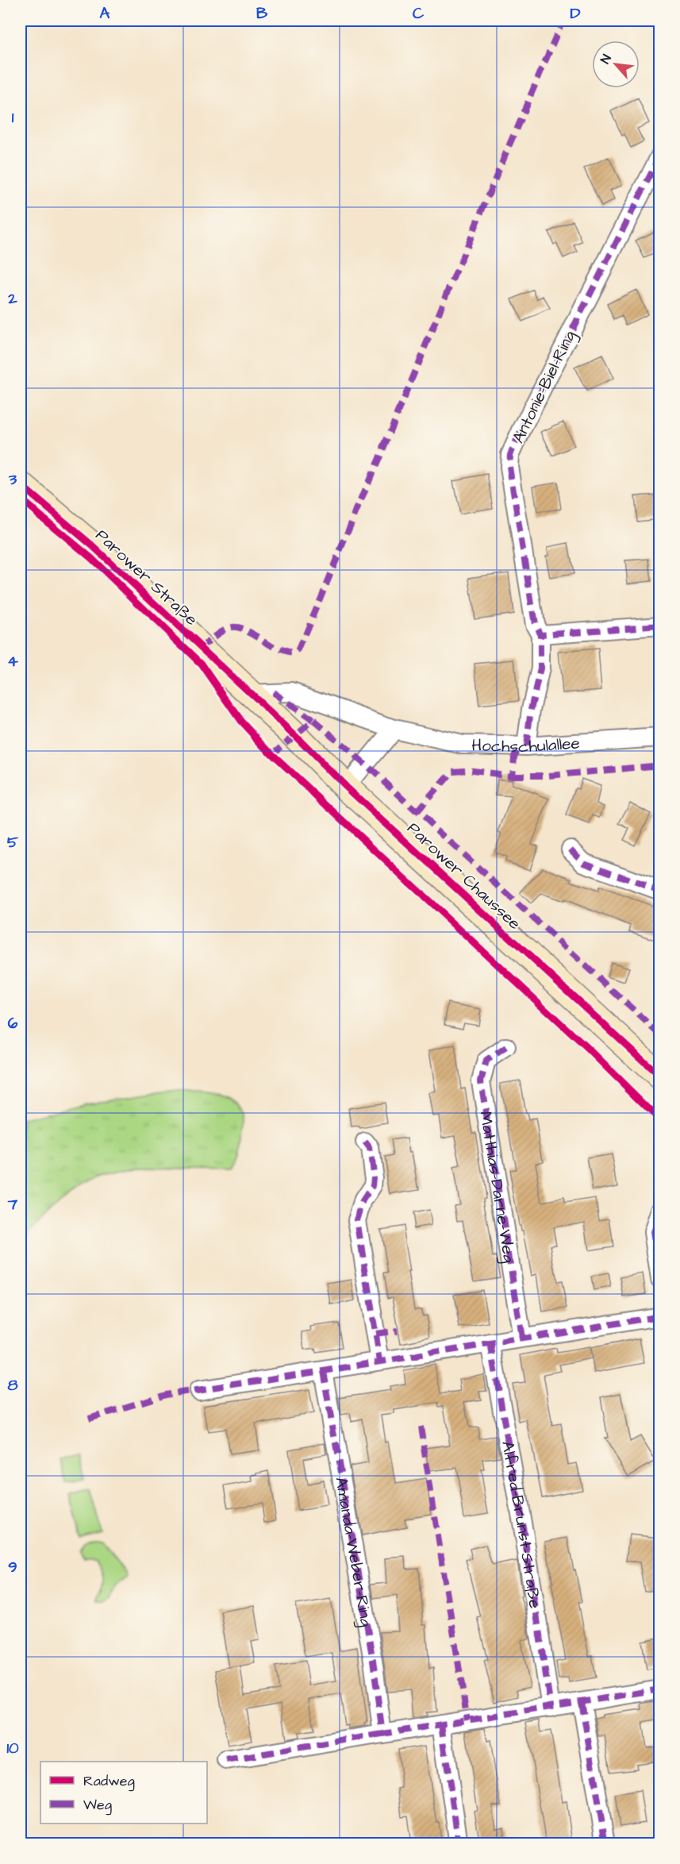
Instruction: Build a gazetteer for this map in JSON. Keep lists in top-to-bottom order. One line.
{"streets":{"street":["Antonie-Biel-Ring","Parower Straße","Hochschulallee","Parower Chaussee","Matthias-Darne-Weg","Alfred-Brunst-Straße","Amanda-Weber-Ring"]},"crossings":[["Antonie-Biel-Ring","Hochschulallee"],["Parower Straße","Hochschulallee"],["Parower Straße","Parower Chaussee"],["Hochschulallee","Parower Chaussee"]],"legend":["Radweg","Weg"],"north":"top left","grid":{"columns":["A","B","C","D"],"rows":["1","2","3","4","5","6","7","8","9","10"]}}
